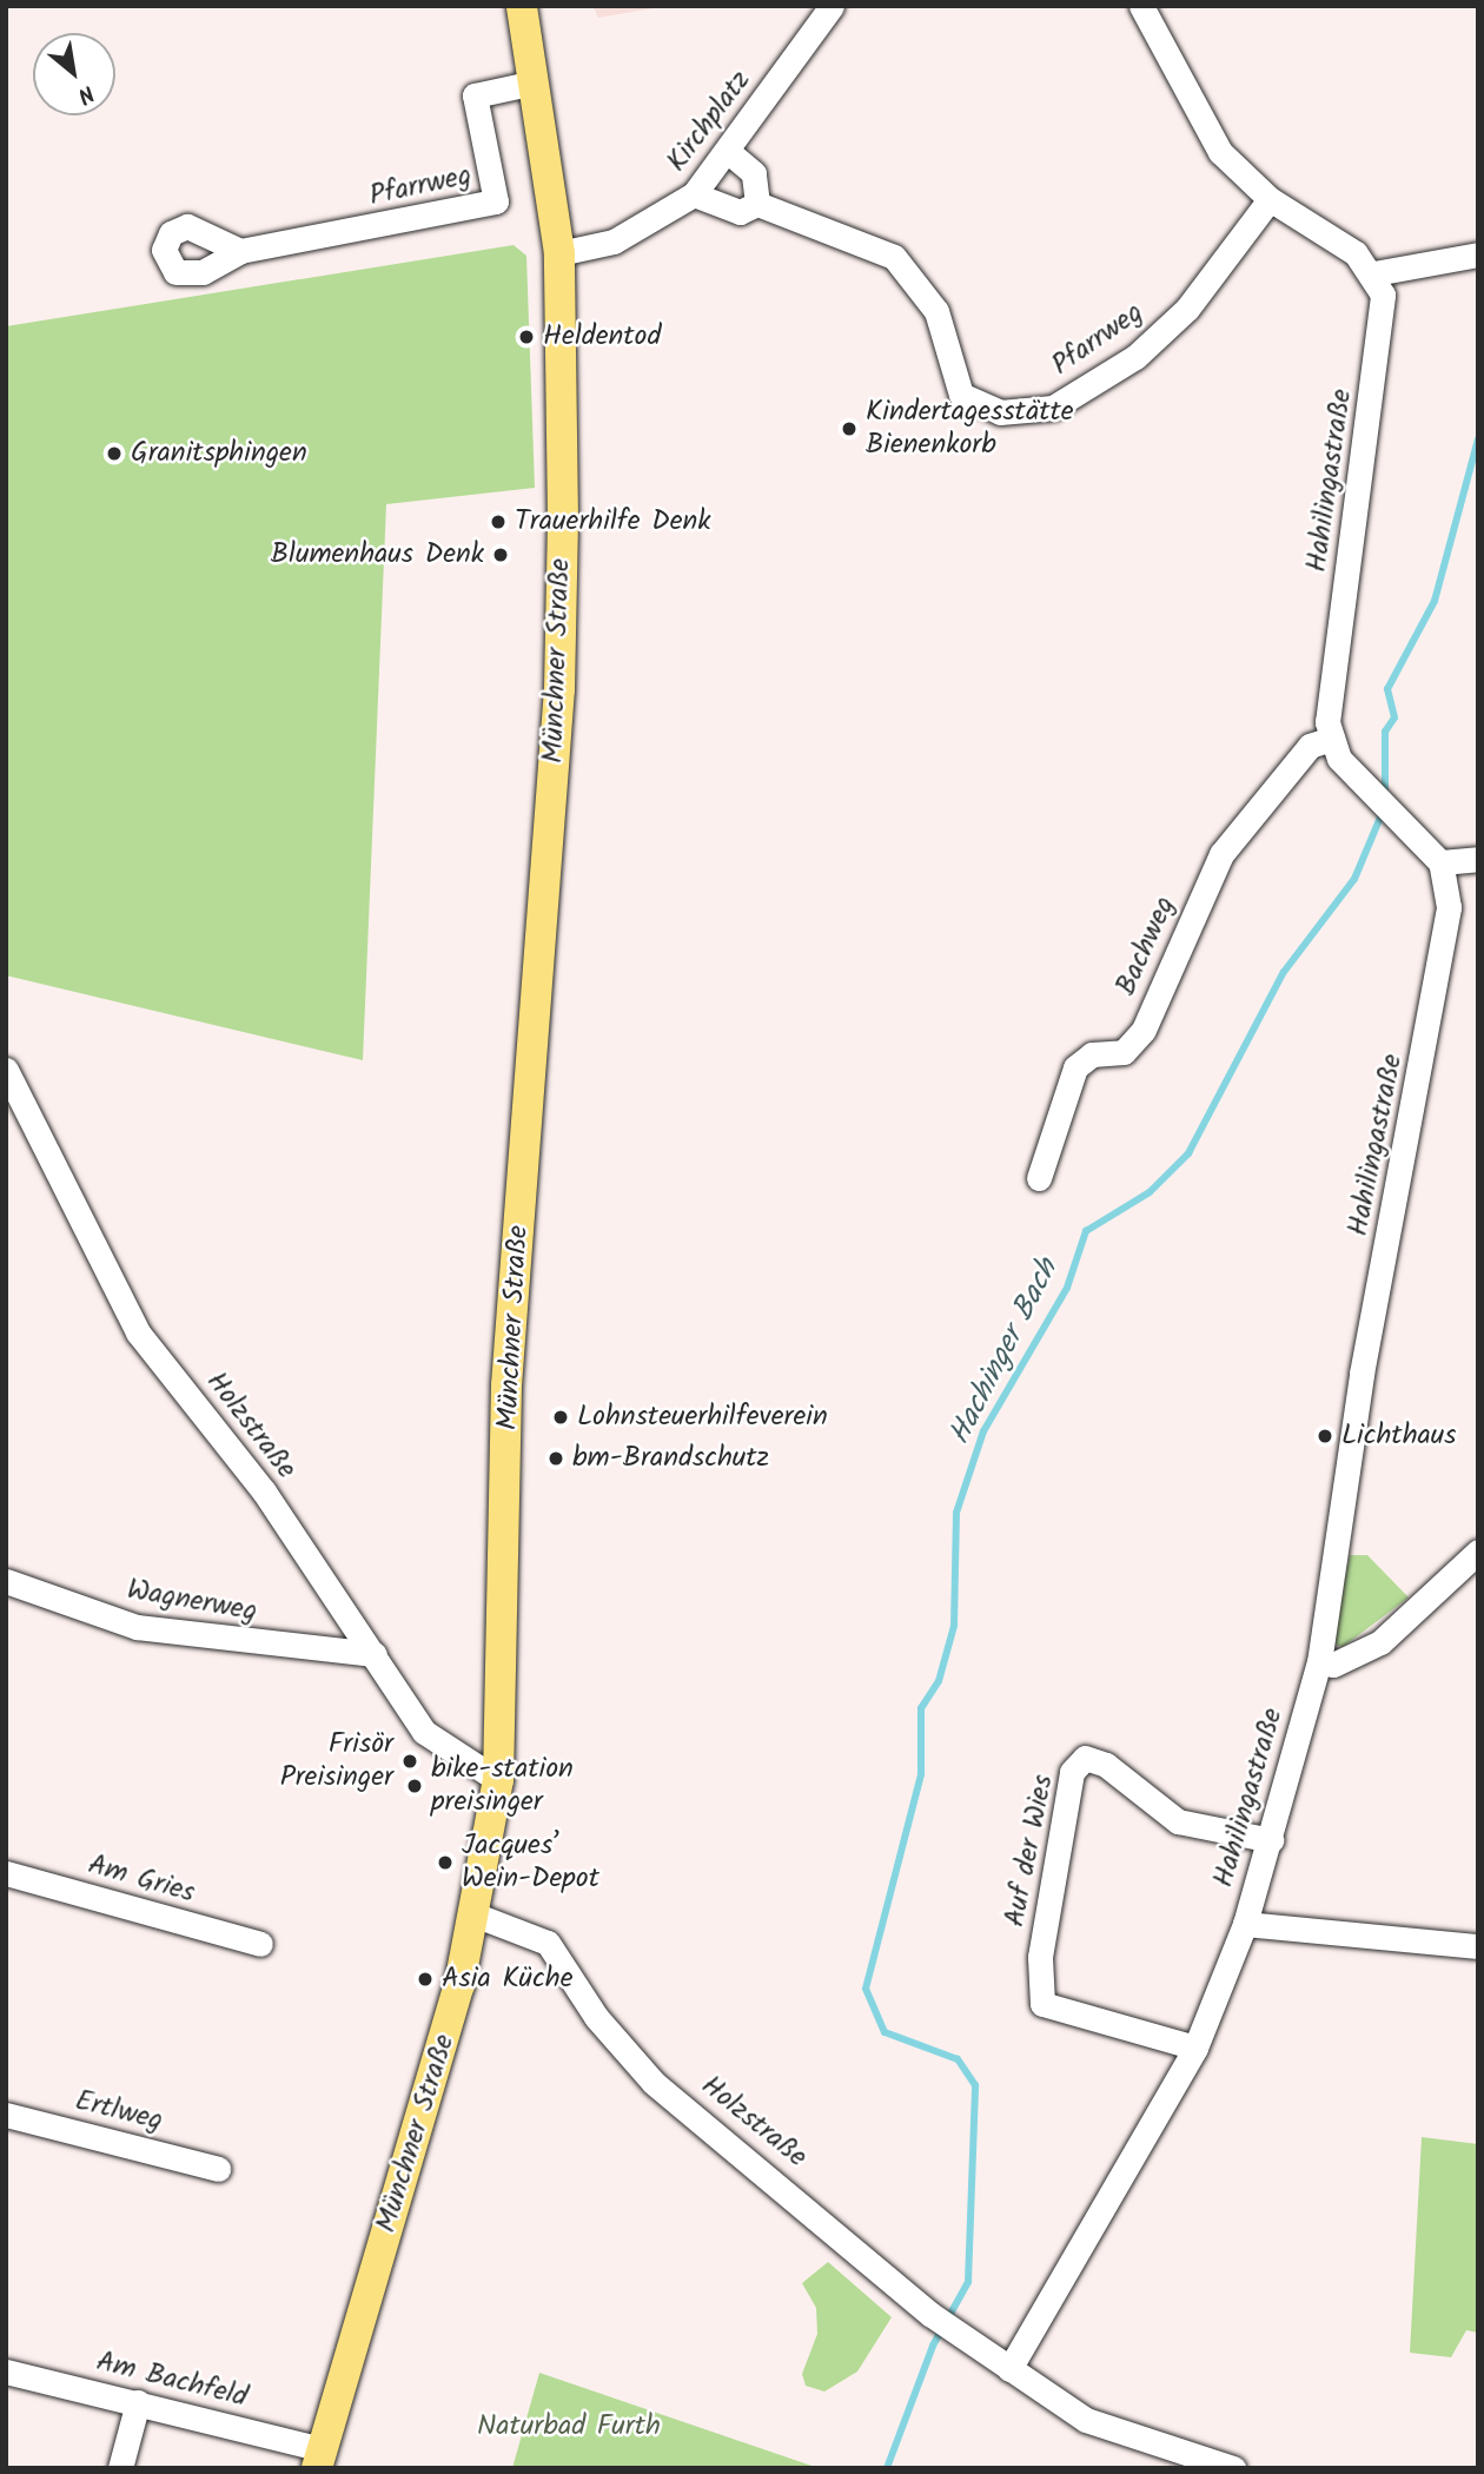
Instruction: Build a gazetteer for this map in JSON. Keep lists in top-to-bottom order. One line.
{"streets":{"main road":["Münchner Straße"],"street":["Kirchplatz","Pfarrweg","Hahilingastraße","Bachweg","Holzstraße","Wagnerweg","Auf der Wies","Am Gries","Ertlweg","Am Bachfeld"]},"crossings":[["Kirchplatz","Pfarrweg"],["Kirchplatz","Münchner Straße"],["Pfarrweg","Münchner Straße"],["Hahilingastraße","Bachweg"],["Hahilingastraße","Holzstraße"],["Hahilingastraße","Auf der Wies"],["Münchner Straße","Holzstraße"],["Münchner Straße","Am Bachfeld"],["Holzstraße","Wagnerweg"]],"water":["Hachinger Bach"],"parks":["Naturbad Furth"],"places":["Heldentod","Kindertagesstätte Bienenkorb","Granitsphingen","Trauerhilfe Denk","Blumenhaus Denk","Lohnsteuerhilfeverein","Lichthaus","bm-Brandschutz","Frisör Preisinger","bike-station preisinger","Jacques’ Wein-Depot","Asia Küche"],"north":"bottom right"}
